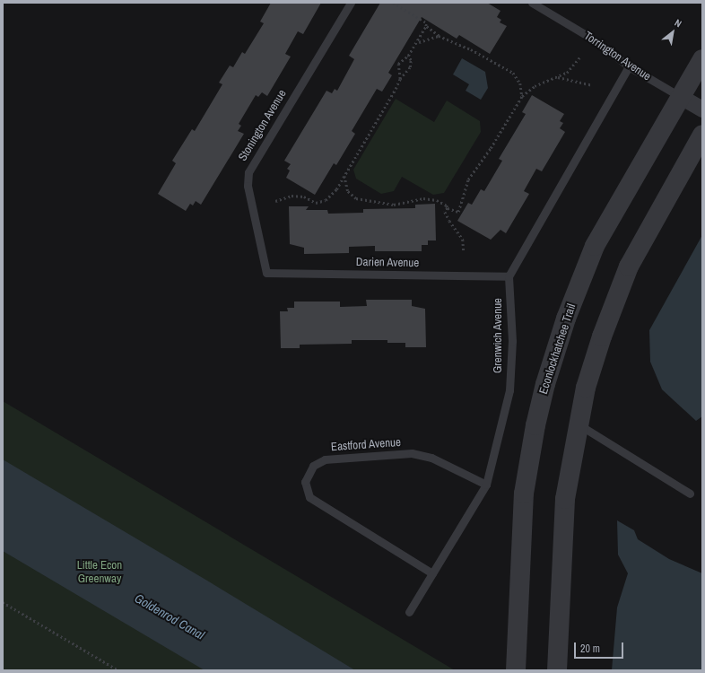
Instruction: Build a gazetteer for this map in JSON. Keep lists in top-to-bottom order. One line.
{"streets":{"street":["Torrington Avenue","Econlockhatchee Trail"],"lane":["Stonington Avenue","Darien Avenue","Grenwich Avenue","Eastford Avenue"]},"crossings":[["Torrington Avenue","Econlockhatchee Trail"],["Stonington Avenue","Darien Avenue"],["Darien Avenue","Grenwich Avenue"],["Grenwich Avenue","Eastford Avenue"]],"water":["Goldenrod Canal"],"parks":["Little Econ Greenway"],"scale_bar":"20 m","north":"top right"}
